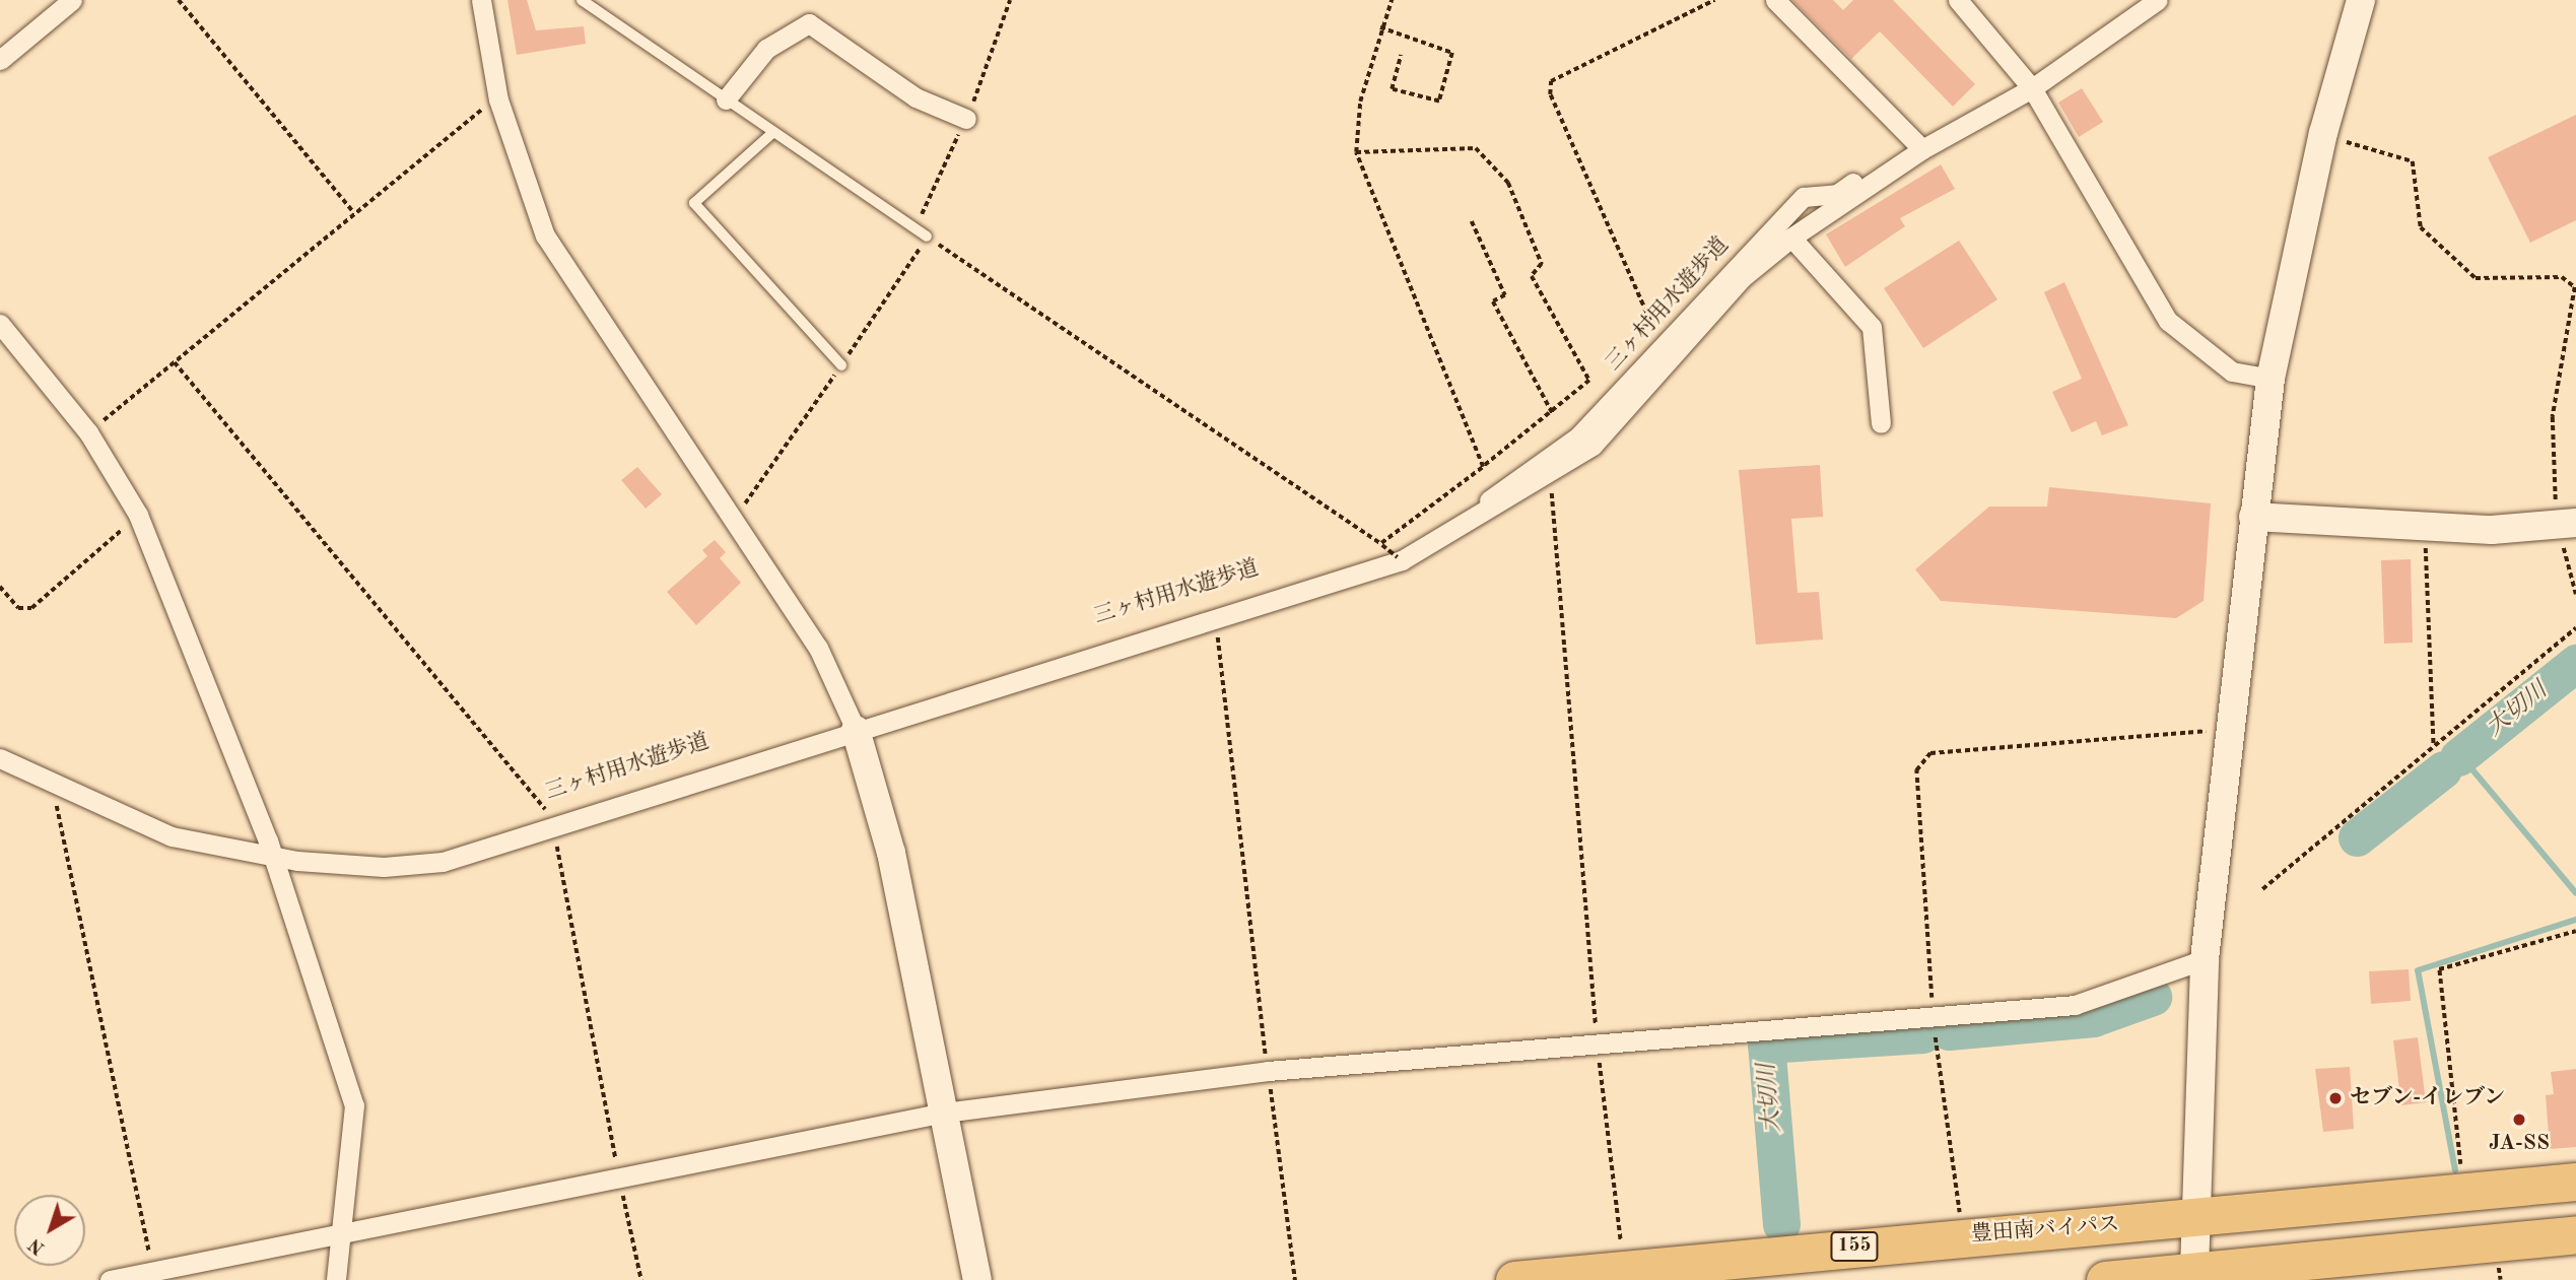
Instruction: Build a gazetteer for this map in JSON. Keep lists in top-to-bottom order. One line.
{"streets":{"highway":["豊田南バイパス","155"],"street":["三ヶ村用水遊歩道"]},"water":["大切川"],"places":["セブン-イレブン","JA-SS"],"north":"bottom left"}
